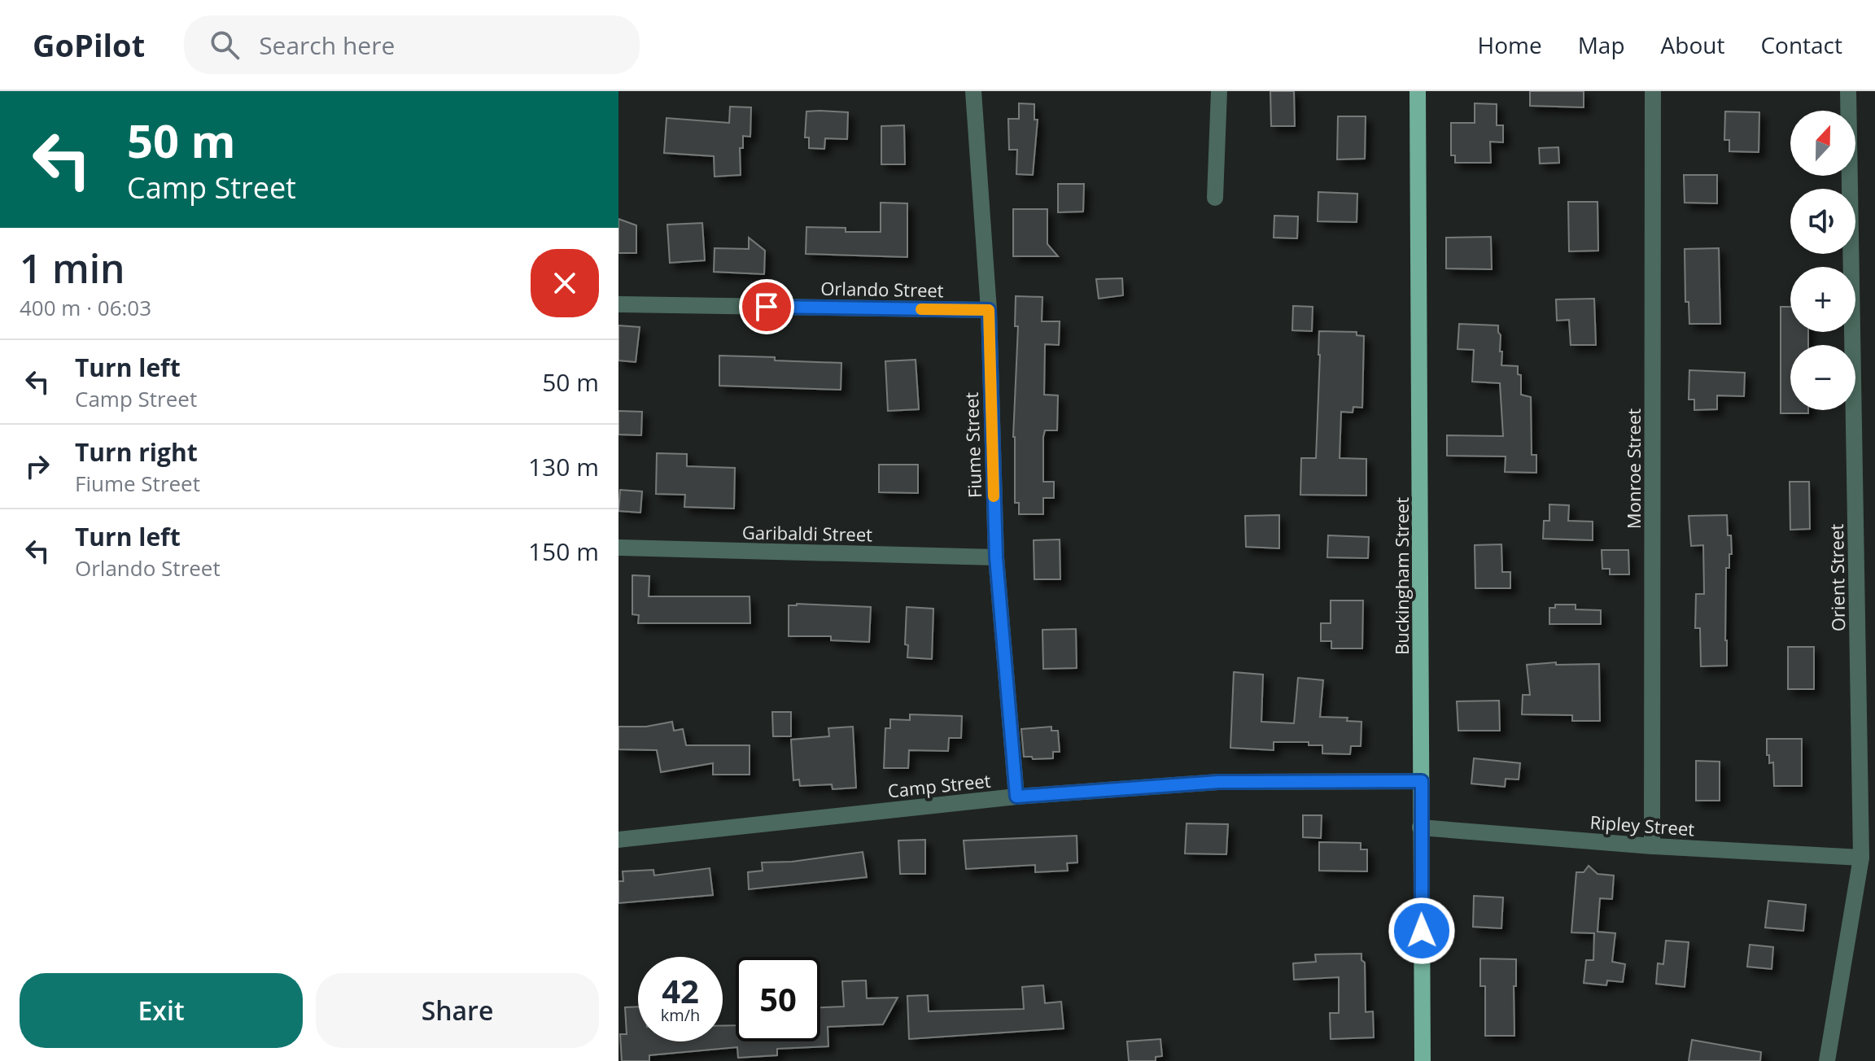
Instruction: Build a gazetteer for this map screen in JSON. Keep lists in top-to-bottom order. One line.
{"streets":{"main road":["Buckingham Street"],"street":["Orlando Street","Fiume Street","Monroe Street","Garibaldi Street","Orient Street","Camp Street","Ripley Street"]},"crossings":[["Orlando Street","Fiume Street"],["Fiume Street","Garibaldi Street"],["Fiume Street","Camp Street"],["Monroe Street","Ripley Street"],["Buckingham Street","Camp Street"],["Buckingham Street","Ripley Street"],["Orient Street","Ripley Street"]],"north":"top","page":{"header":"GoPilot","search":"Search here","nav":["Home","Map","About","Contact"],"turn":["50 m","Camp Street"],"map_buttons":["+","−"],"heading":["1 min","400 m · 06:03"],"list":[{"name":"Turn left","note":"Camp Street","value":"50 m"},{"name":"Turn right","note":"Fiume Street","value":"130 m"},{"name":"Turn left","note":"Orlando Street","value":"150 m"}],"speed":"42 km/h","limit":"50","buttons":["Exit","Share"]}}
